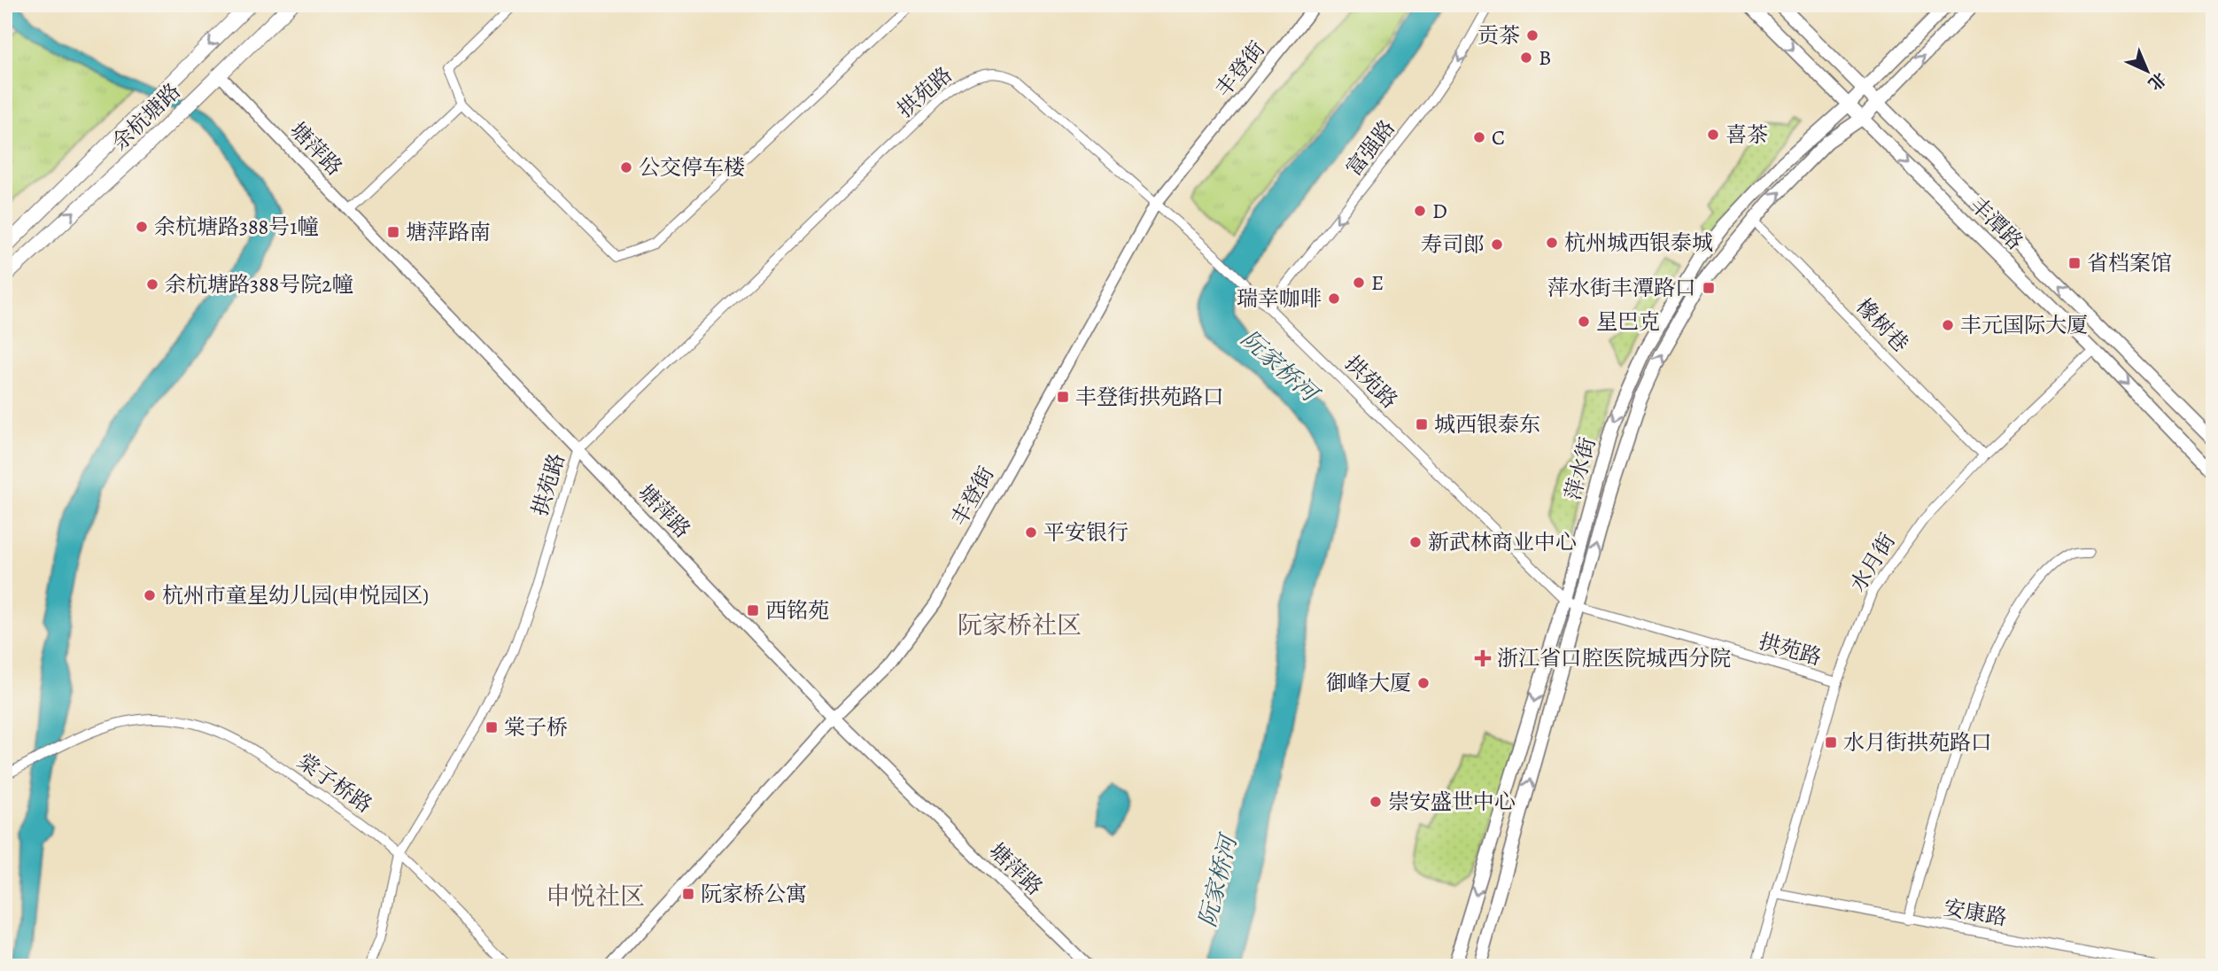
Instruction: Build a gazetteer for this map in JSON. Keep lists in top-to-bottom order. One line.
{"streets":{"main road":["余杭塘路","丰潭路","萍水街"],"street":["丰登街","拱苑路","富强路","塘萍路","橡树巷","水月街","棠子桥路","安康路"]},"crossings":[["丰登街","拱苑路"],["丰登街","塘萍路"],["拱苑路","富强路"],["拱苑路","塘萍路"],["拱苑路","萍水街"],["拱苑路","水月街"],["拱苑路","棠子桥路"],["余杭塘路","塘萍路"],["丰潭路","萍水街"],["丰潭路","水月街"],["橡树巷","萍水街"],["橡树巷","水月街"],["水月街","安康路"]],"one_way":["富强路"],"districts":["阮家桥社区","申悦社区"],"water":["阮家桥河"],"places":{"other":["贡茶","B","喜茶","C","公交停车楼","D","余杭塘路388号1幢","杭州城西银泰城","寿司郎","E","余杭塘路388号院2幢","瑞幸咖啡","星巴克","丰元国际大厦","平安银行","新武林商业中心","杭州市童星幼儿园(申悦园区)","御峰大厦","崇安盛世中心"],"transit":["塘萍路南","省档案馆","萍水街丰潭路口","丰登街拱苑路口","城西银泰东","西铭苑","棠子桥","水月街拱苑路口","阮家桥公寓"],"health":["浙江省口腔医院城西分院"]},"north":"bottom right"}
